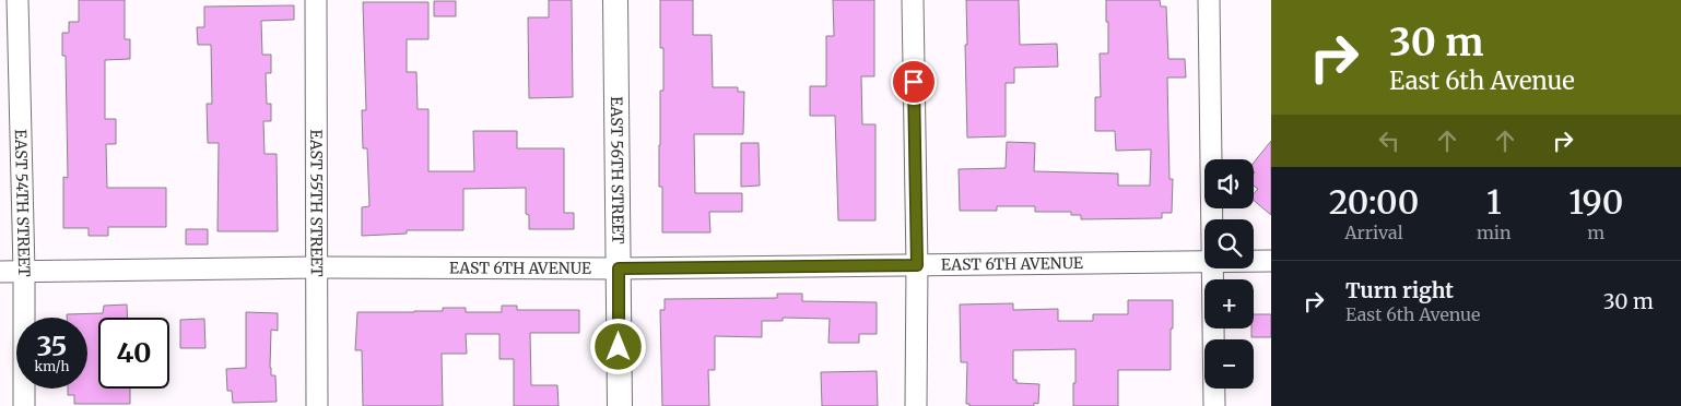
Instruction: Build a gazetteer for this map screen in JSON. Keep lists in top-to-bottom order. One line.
{"streets":{"street":["EAST 56TH STREET","EAST 54TH STREET","EAST 55TH STREET","EAST 6TH AVENUE"]},"crossings":[["EAST 56TH STREET","EAST 6TH AVENUE"],["EAST 54TH STREET","EAST 6TH AVENUE"],["EAST 55TH STREET","EAST 6TH AVENUE"]],"page":{"turn":["30 m","East 6th Avenue"],"map_buttons":["+","−"],"eta":["20:00","Arrival","1","min","190","m"],"list":[{"name":"Turn right","note":"East 6th Avenue","value":"30 m"}],"speed":"35 km/h","limit":"40"}}
